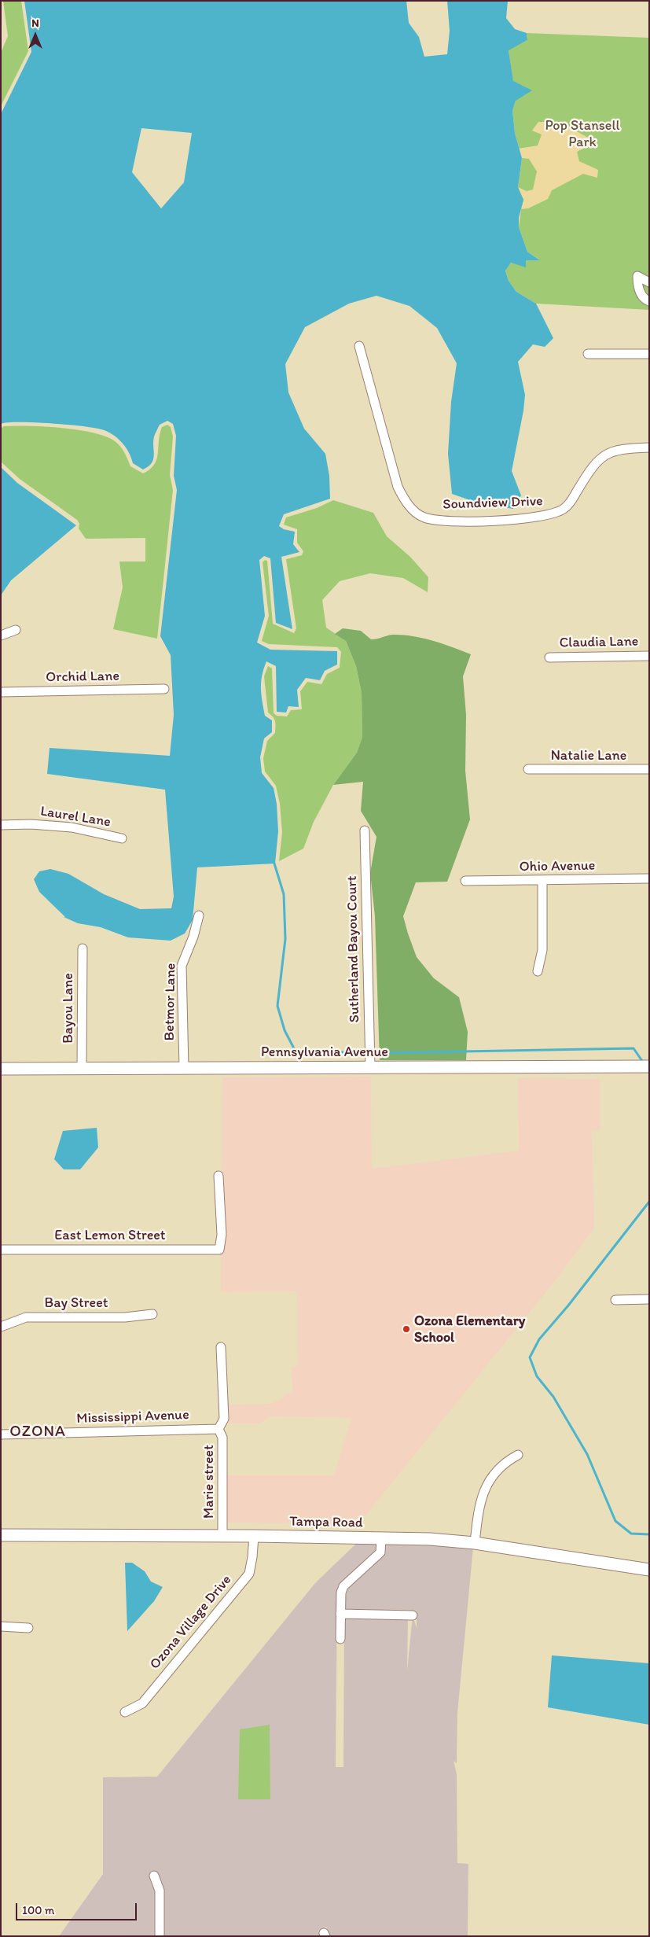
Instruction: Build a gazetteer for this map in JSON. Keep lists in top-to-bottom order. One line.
{"streets":{"street":["Soundview Drive","Claudia Lane","Orchid Lane","Natalie Lane","Laurel Lane","Ohio Avenue","Sutherland Bayou Court","Betmor Lane","Bayou Lane","Pennsylvania Avenue","East Lemon Street","Bay Street","Mississippi Avenue","Marie street","Tampa Road","Ozona Village Drive"]},"crossings":[["Sutherland Bayou Court","Pennsylvania Avenue"],["Betmor Lane","Pennsylvania Avenue"],["Bayou Lane","Pennsylvania Avenue"],["Mississippi Avenue","Marie street"],["Marie street","Tampa Road"],["Tampa Road","Ozona Village Drive"]],"districts":["OZONA"],"parks":["Pop Stansell Park"],"places":["Ozona Elementary School"],"scale_bar":"100 m","north":"top"}
